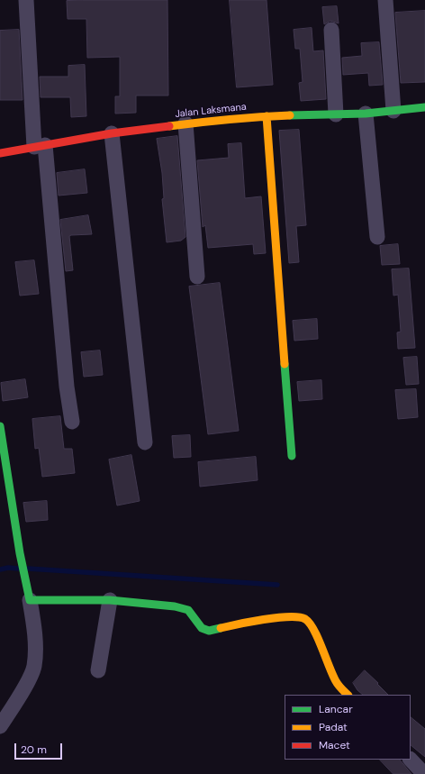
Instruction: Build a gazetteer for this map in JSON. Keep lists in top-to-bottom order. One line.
{"streets":{"street":["Jalan Laksmana"]},"legend":["Lancar","Padat","Macet"],"scale_bar":"20 m"}
